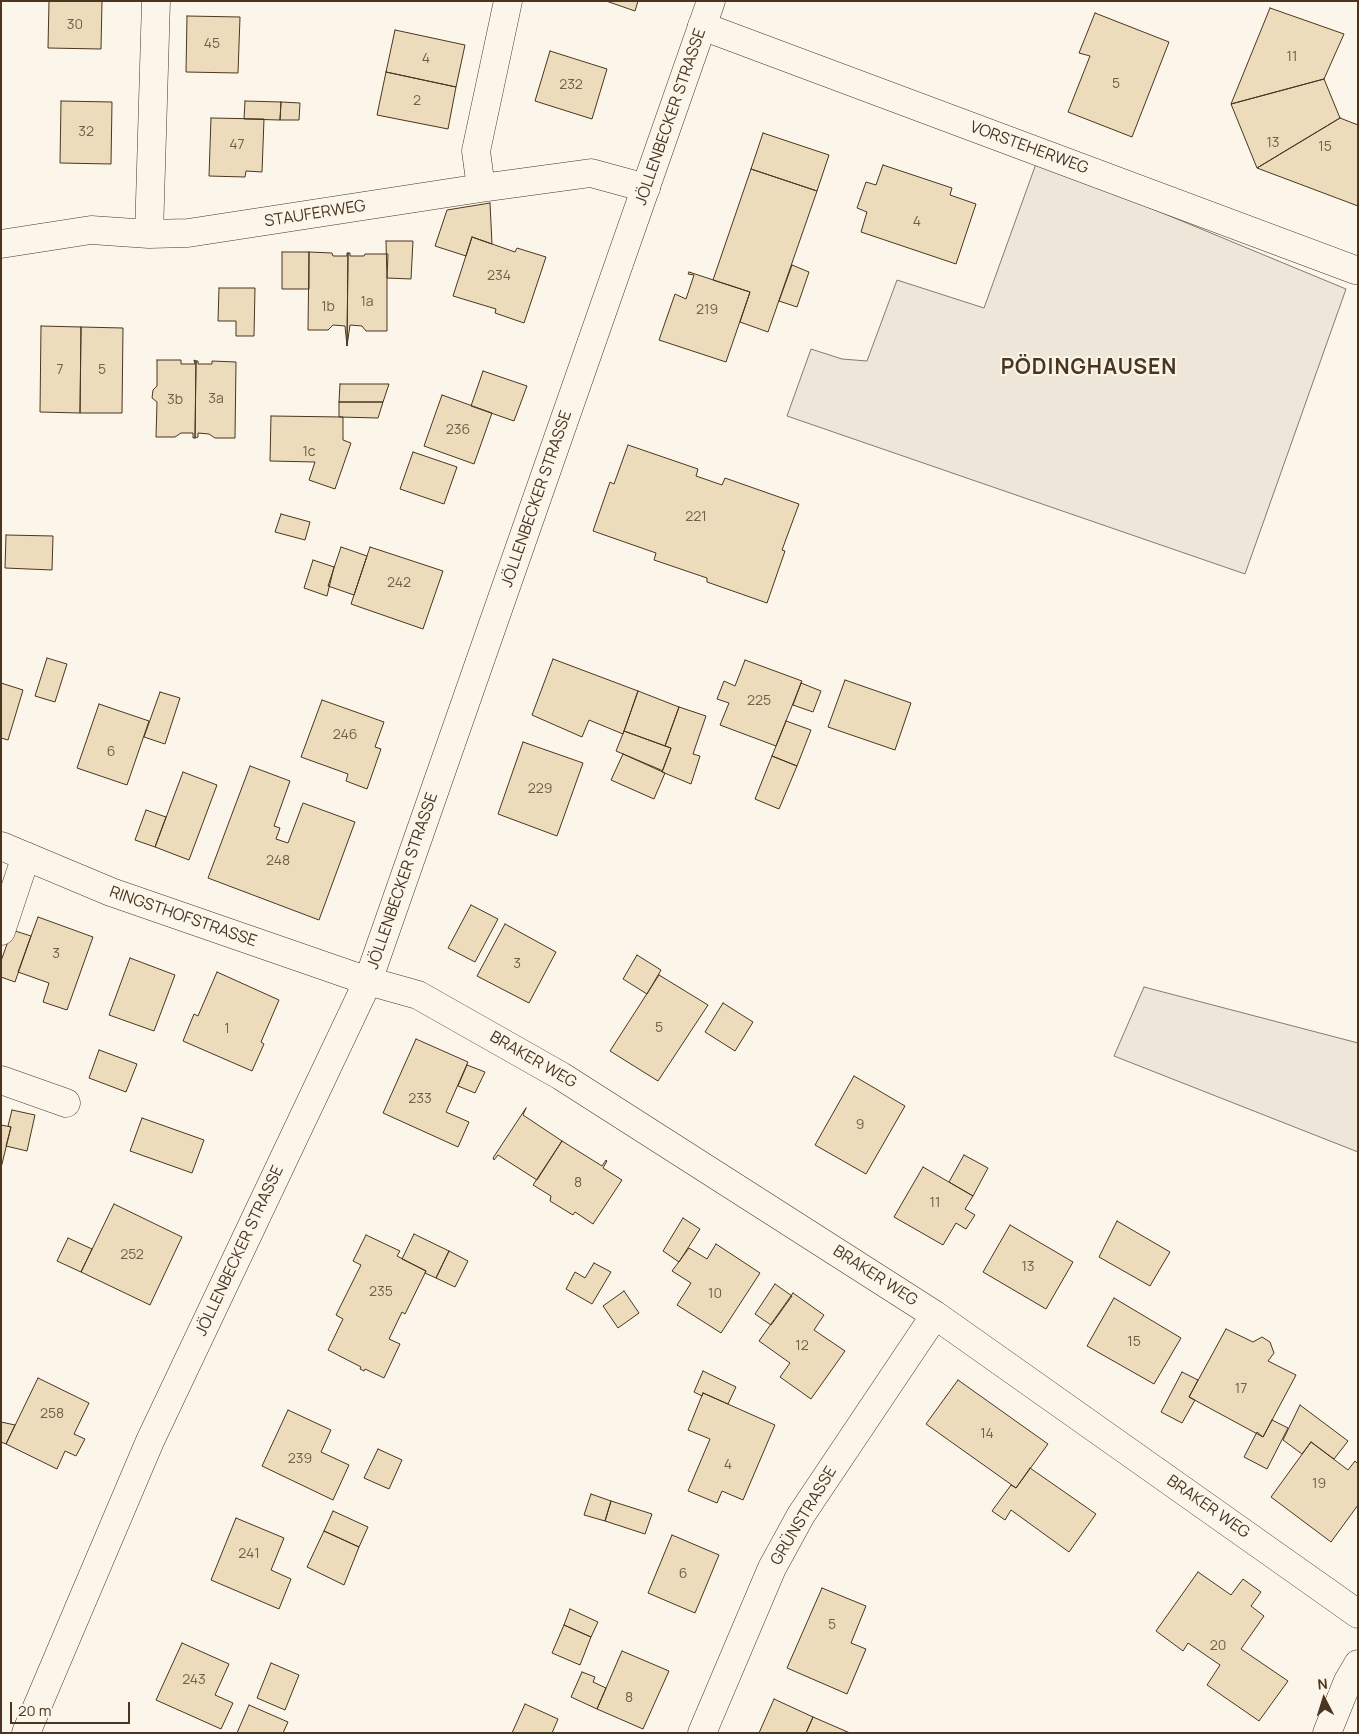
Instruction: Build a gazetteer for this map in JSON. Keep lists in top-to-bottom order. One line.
{"streets":{"street":["JÖLLENBECKER STRASSE","VORSTEHERWEG","STAUFERWEG","RINGSTHOFSTRASSE","BRAKER WEG","GRÜNSTRASSE"]},"crossings":[["JÖLLENBECKER STRASSE","VORSTEHERWEG"],["JÖLLENBECKER STRASSE","STAUFERWEG"],["JÖLLENBECKER STRASSE","RINGSTHOFSTRASSE"],["JÖLLENBECKER STRASSE","BRAKER WEG"],["RINGSTHOFSTRASSE","BRAKER WEG"],["BRAKER WEG","GRÜNSTRASSE"]],"districts":["PÖDINGHAUSEN"],"house_numbers":["30","45","11","4","5","232","2","32","13","47","15","4","234","1a","1b","219","7","5","3a","3b","236","1c","221","242","225","246","6","229","248","3","3","5","1","233","9","8","11","252","13","235","10","15","12","17","258","14","239","4","19","241","6","5","20","243","8"],"scale_bar":"20 m","north":"top"}
